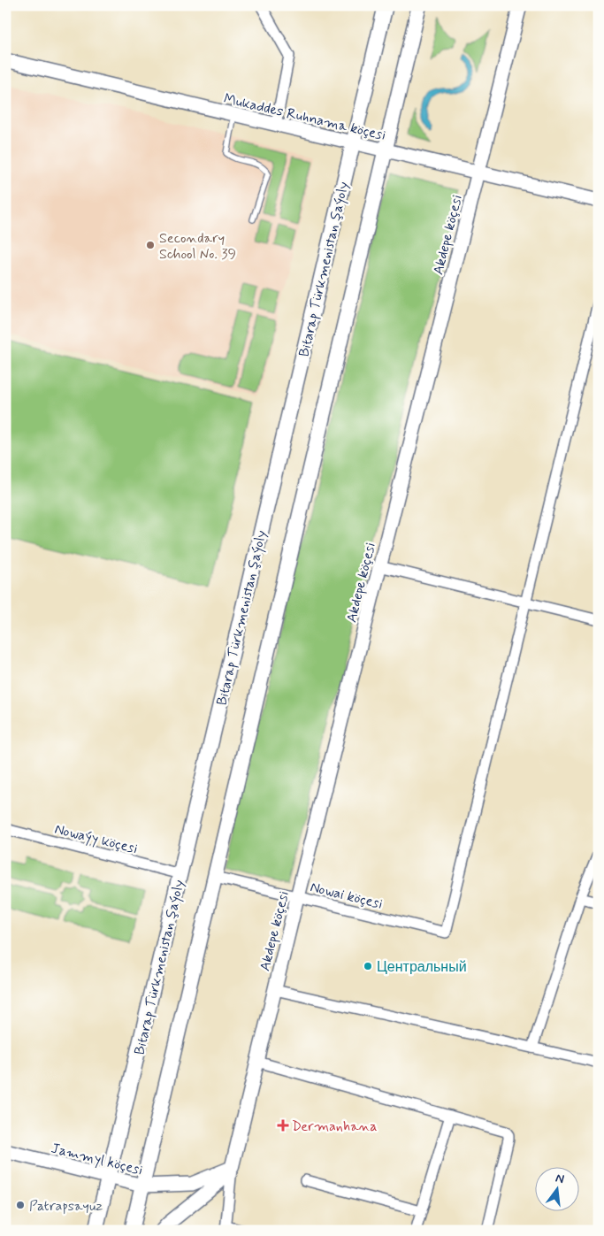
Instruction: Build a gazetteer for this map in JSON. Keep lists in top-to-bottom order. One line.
{"streets":{"main road":["Bitarap Türkmenistan şaýoly"],"street":["Mukaddes Ruhnama köçesi","Akdepe köçesi","Nowaýy köçesi","Nowai köçesi","Jammyl köçesi"]},"crossings":[["Mukaddes Ruhnama köçesi","Akdepe köçesi"],["Mukaddes Ruhnama köçesi","Bitarap Türkmenistan şaýoly"],["Akdepe köçesi","Nowai köçesi"],["Akdepe köçesi","Jammyl köçesi"],["Bitarap Türkmenistan şaýoly","Nowaýy köçesi"],["Bitarap Türkmenistan şaýoly","Jammyl köçesi"]],"places":{"other":["Secondary School No. 39","Центральный","Patrapsayuz"],"health":["Dermanhana"]},"north":"top"}
